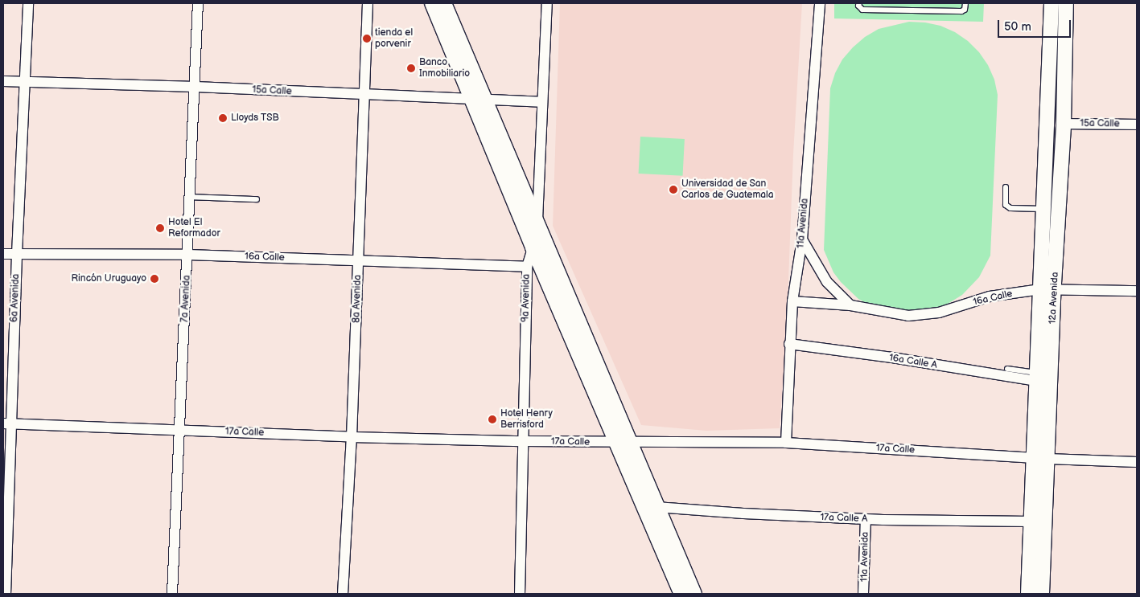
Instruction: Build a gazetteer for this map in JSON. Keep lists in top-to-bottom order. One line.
{"streets":{"main road":["12a Avenida"],"street":["15a Calle","11a Avenida","16a Calle","6a Avenida","9a Avenida","7a Avenida","8a Avenida","16a Calle A","17a Calle","17a Calle A"]},"crossings":[["15a Calle","6a Avenida"],["15a Calle","9a Avenida"],["15a Calle","12a Avenida"],["15a Calle","7a Avenida"],["15a Calle","8a Avenida"],["11a Avenida","16a Calle"],["11a Avenida","16a Calle A"],["11a Avenida","17a Calle"],["11a Avenida","17a Calle A"],["16a Calle","6a Avenida"],["16a Calle","9a Avenida"],["16a Calle","12a Avenida"],["16a Calle","7a Avenida"],["16a Calle","8a Avenida"],["6a Avenida","17a Calle"],["9a Avenida","17a Calle"],["12a Avenida","16a Calle A"],["12a Avenida","17a Calle"],["12a Avenida","17a Calle A"],["7a Avenida","17a Calle"],["8a Avenida","17a Calle"]],"places":["tienda el porvenir","Banco Inmobiliario","Lloyds TSB","Universidad de San Carlos de Guatemala","Hotel El Reformador","Rincón Uruguayo","Hotel Henry Berrisford"],"scale_bar":"50 m"}
